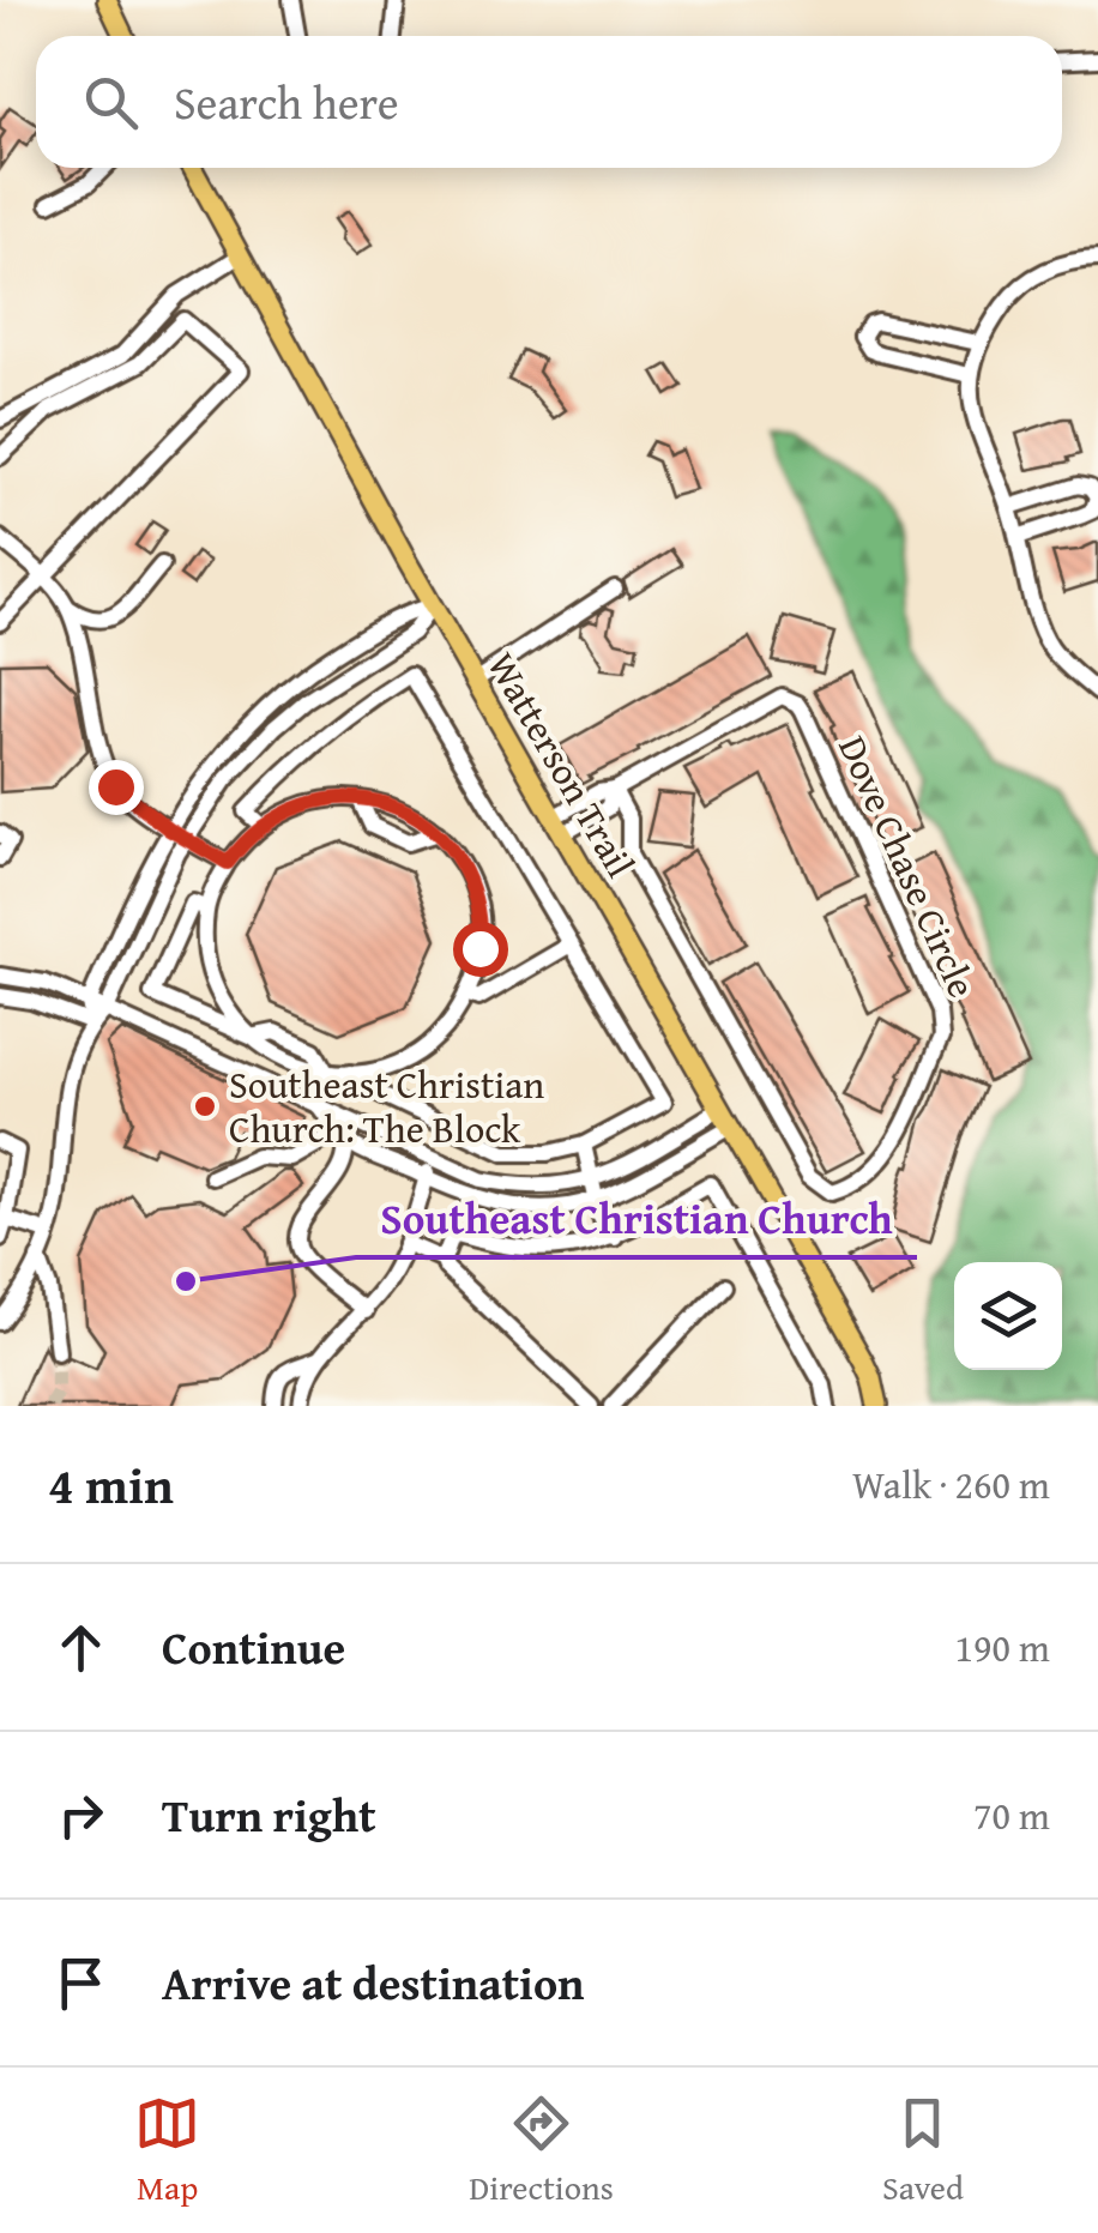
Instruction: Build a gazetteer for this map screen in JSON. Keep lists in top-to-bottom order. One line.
{"streets":{"main road":["Watterson Trail"],"street":["Dove Chase Circle"]},"crossings":[["Watterson Trail","Dove Chase Circle"]],"places":["Southeast Christian Church: The Block","Southeast Christian Church"],"page":{"search":"Search here","heading":["4 min","Walk · 260 m"],"list":[["Continue","190 m"],["Turn right","70 m"],"Arrive at destination"],"nav":["Map","Directions","Saved"]}}
